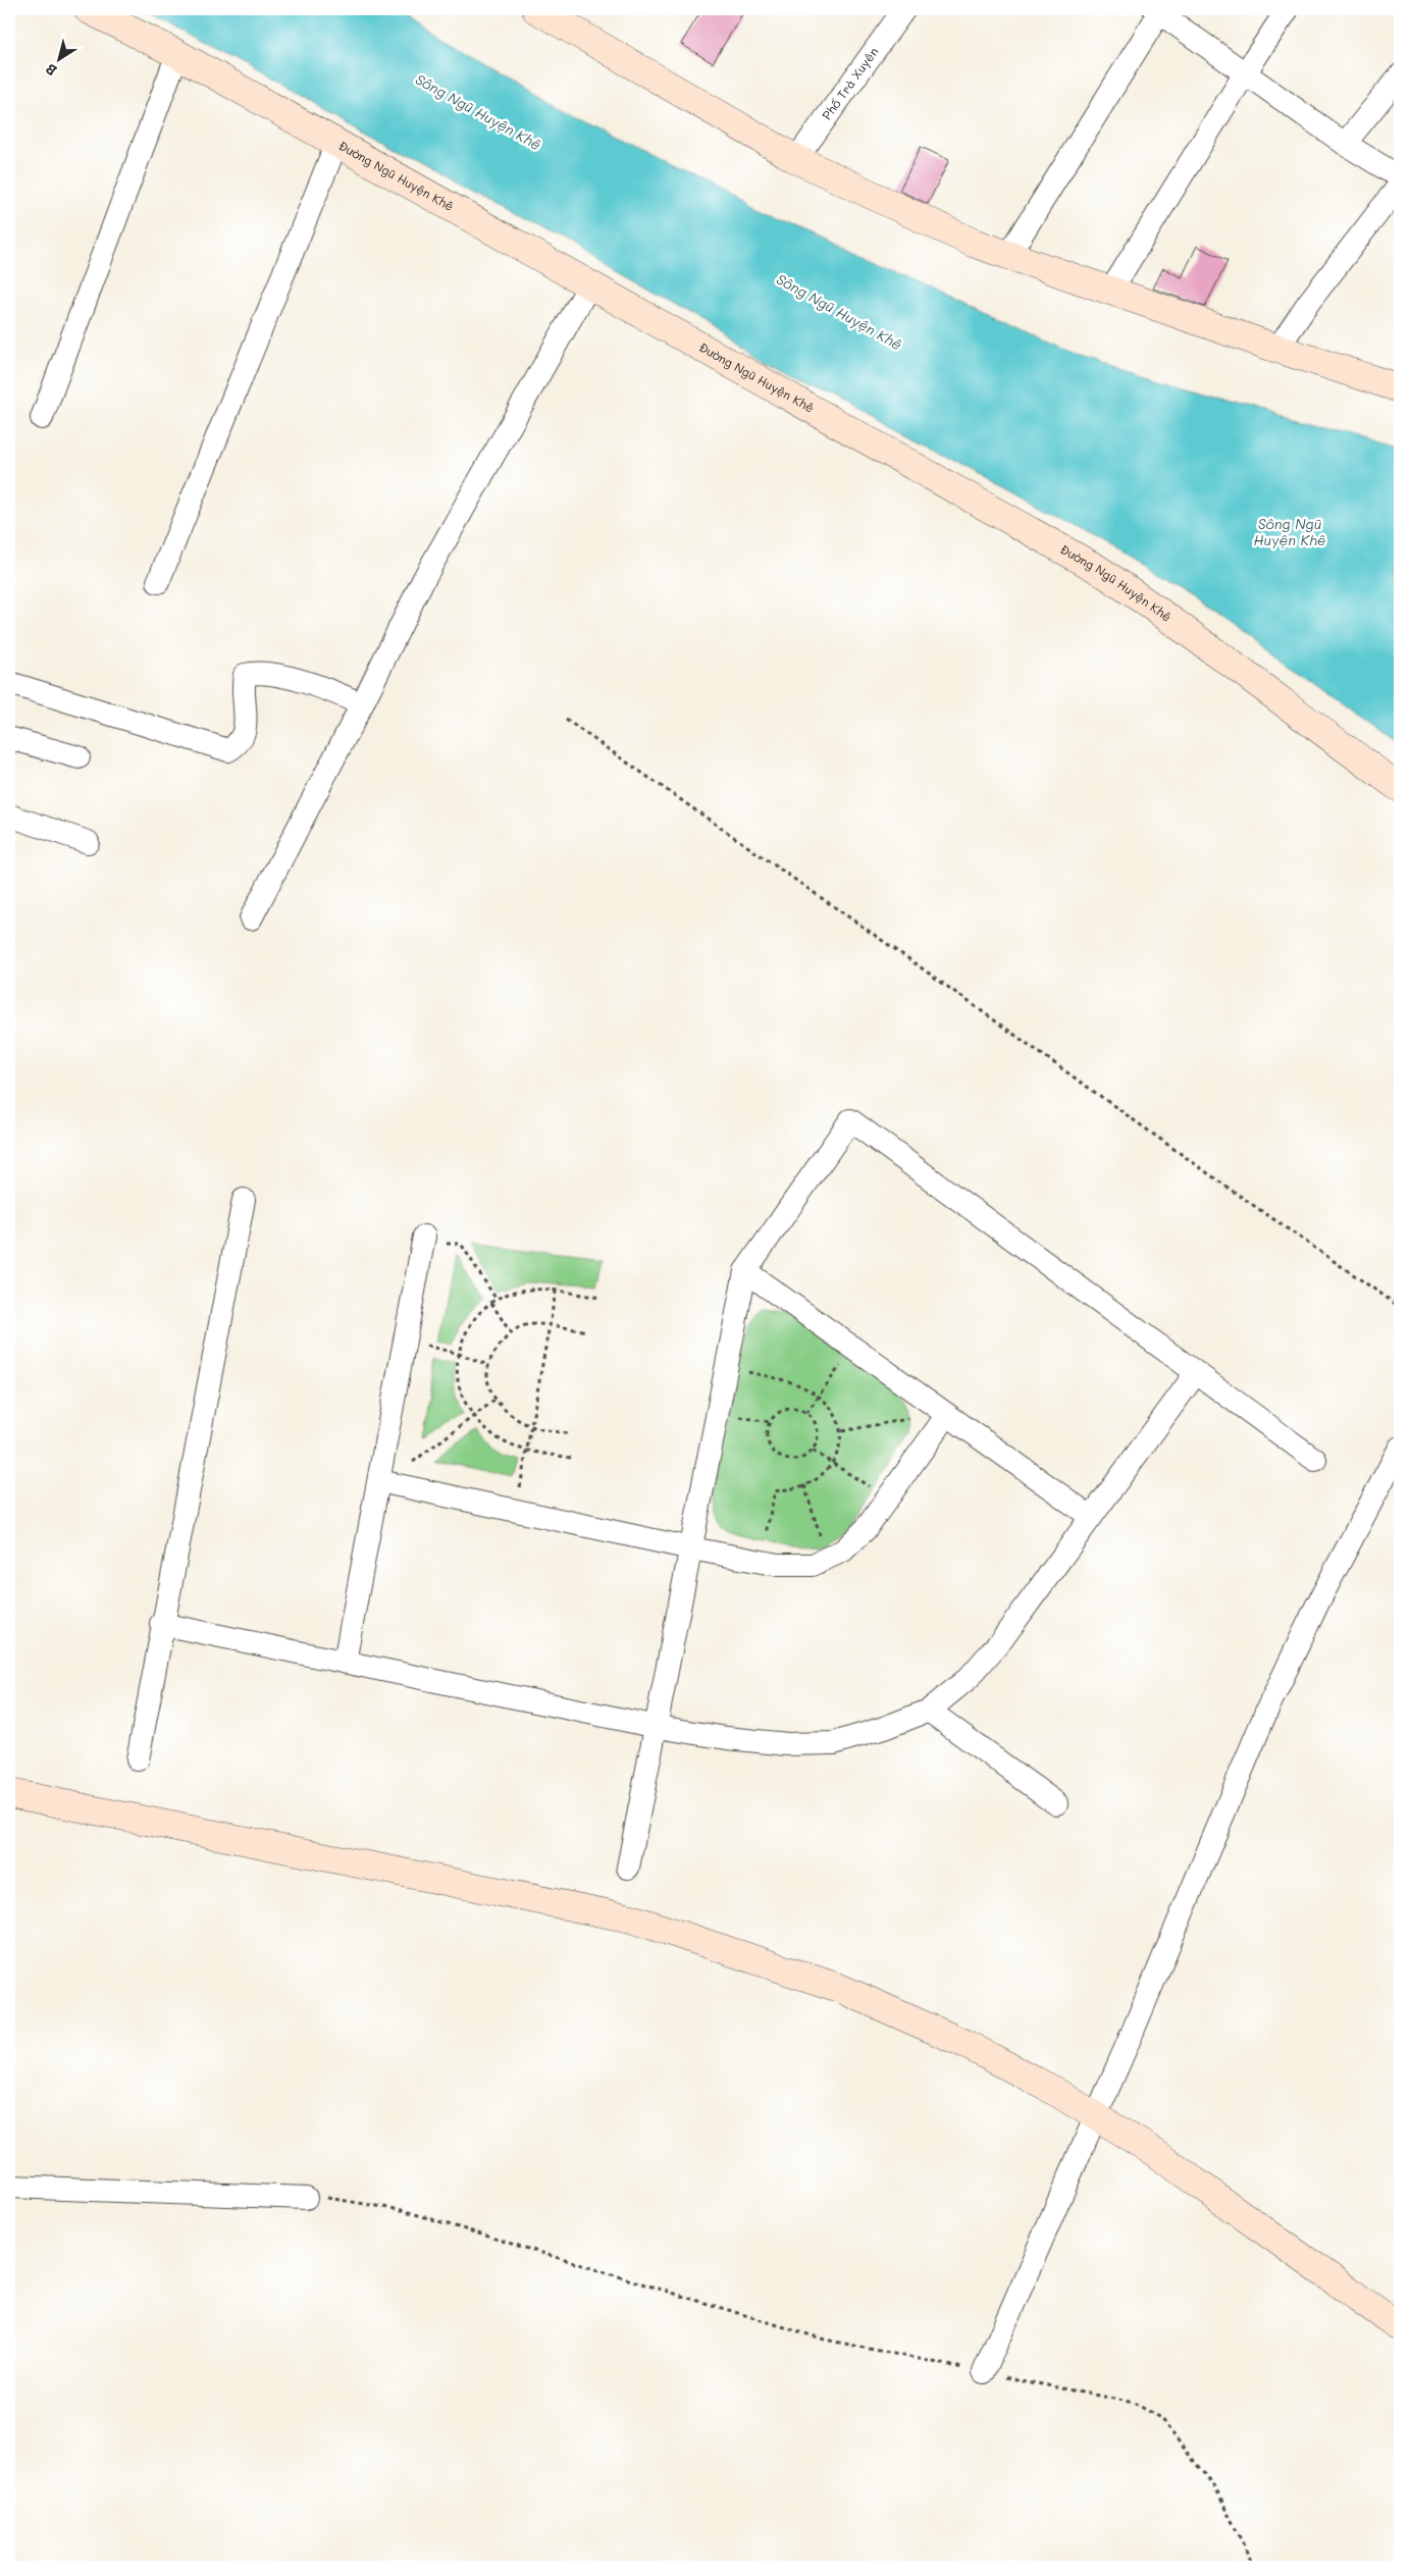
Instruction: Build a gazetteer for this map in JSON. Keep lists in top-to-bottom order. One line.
{"streets":{"street":["Phố Trà Xuyên","Đường Ngũ Huyện Khê"]},"water":["Sông Ngũ Huyện Khê"],"north":"bottom left"}
